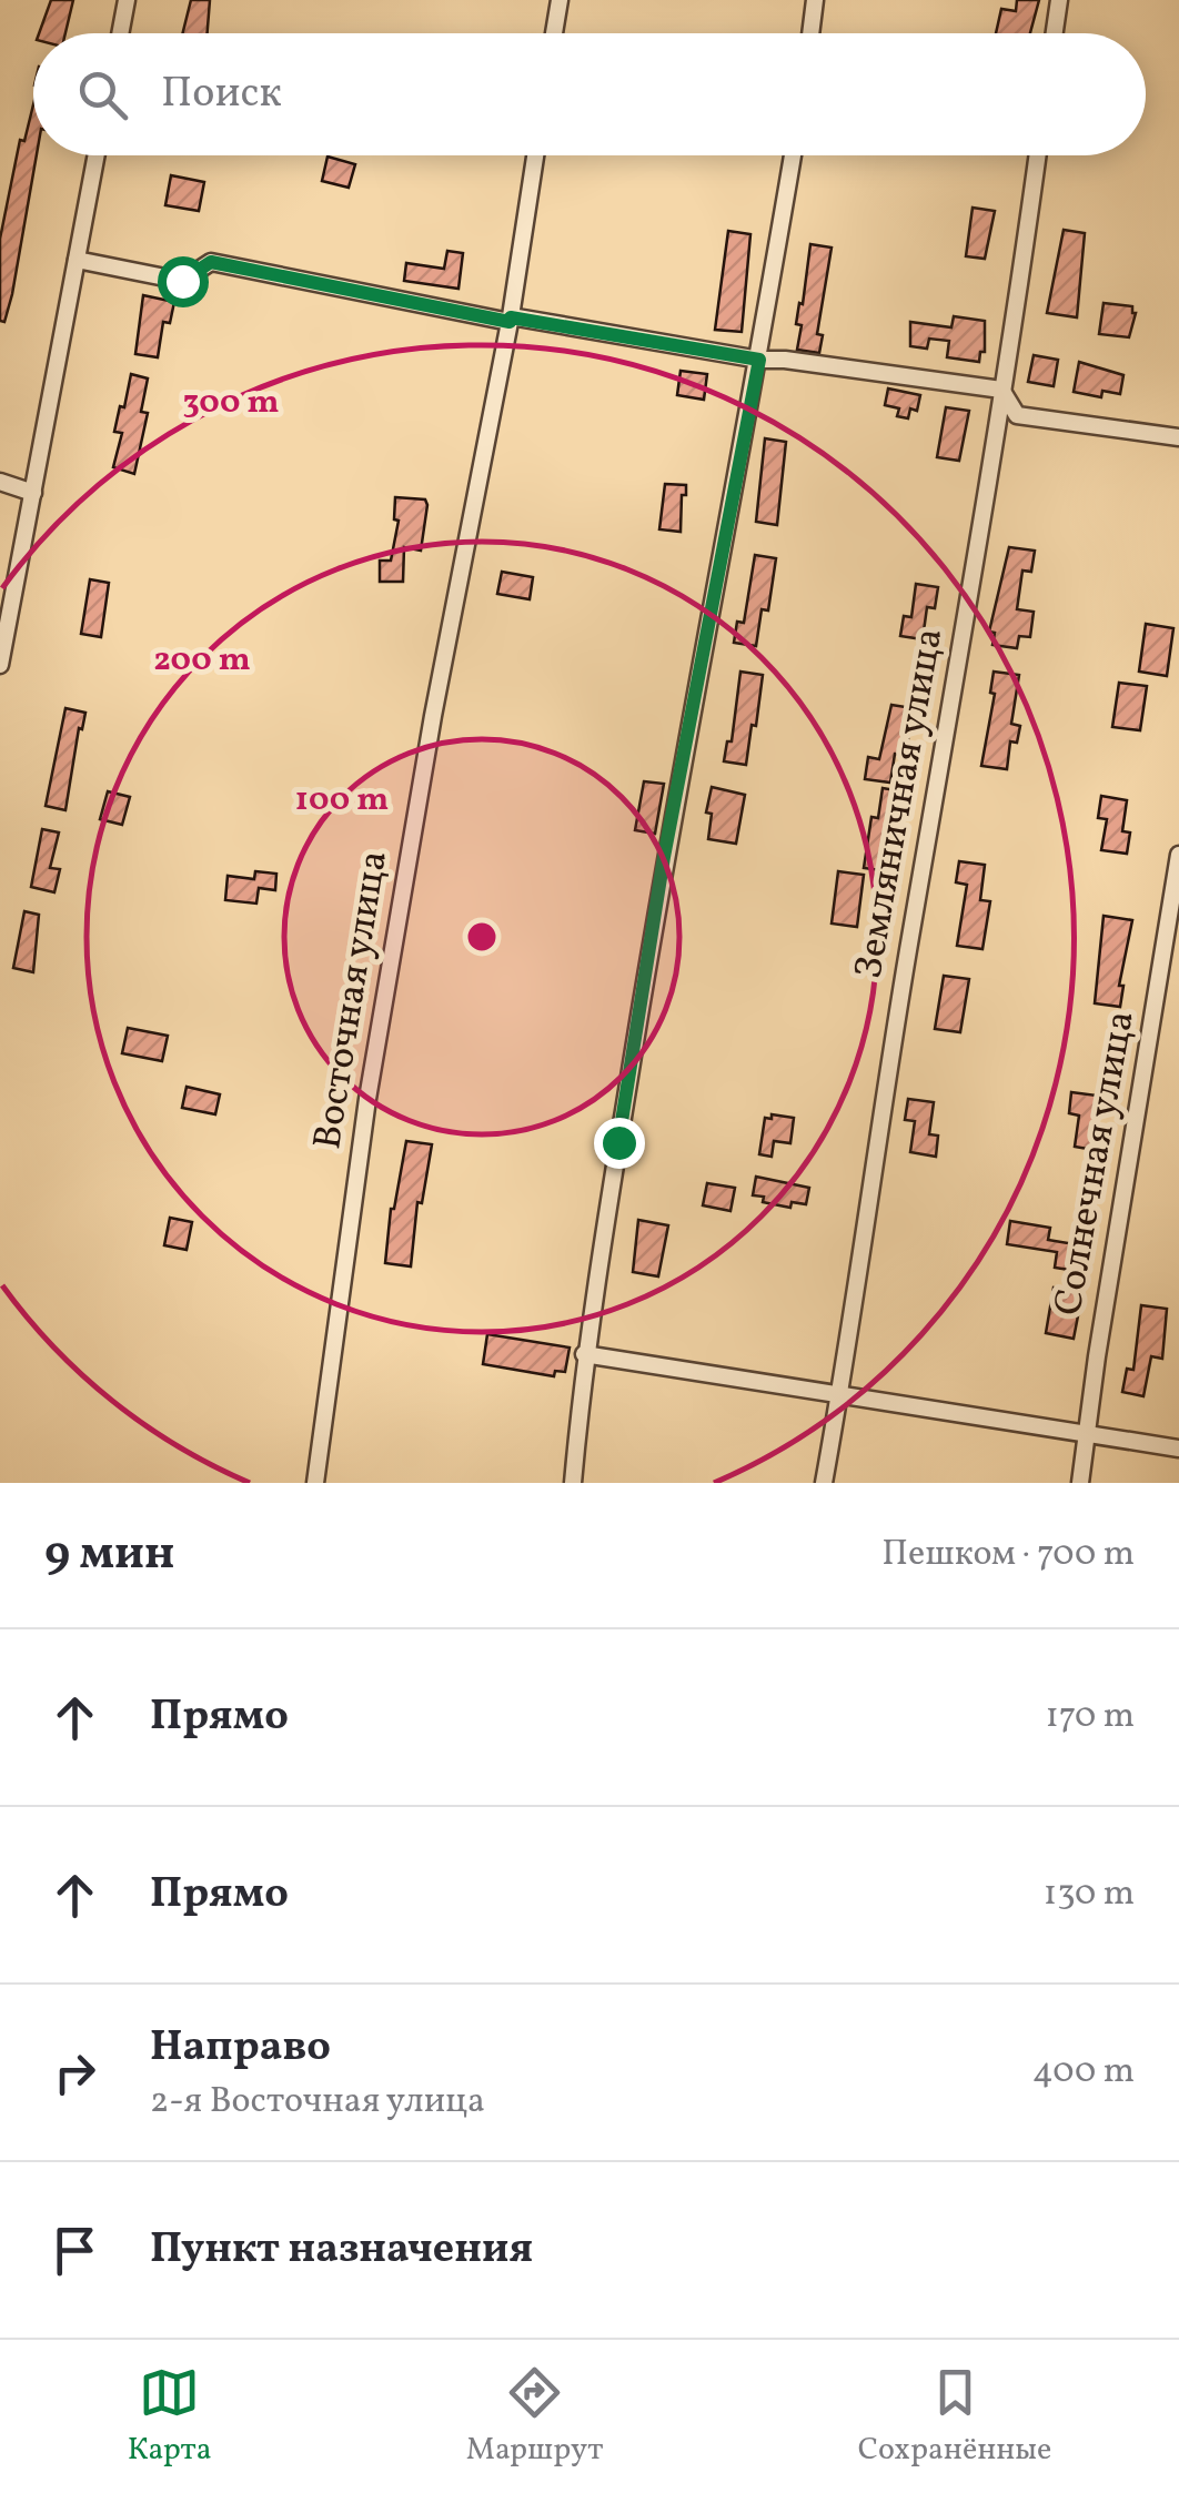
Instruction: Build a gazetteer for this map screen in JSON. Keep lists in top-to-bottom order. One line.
{"streets":{"street":["Земляничная улица","Восточная улица","Солнечная улица"]},"page":{"search":"Поиск","heading":["9 мин","Пешком · 700 m"],"list":[["Прямо","170 m"],["Прямо","130 m"],["Направо","2-я Восточная улица","400 m"],"Пункт назначения"],"nav":["Карта","Маршрут","Сохранённые"]},"rings":["300 m","200 m","100 m"]}
